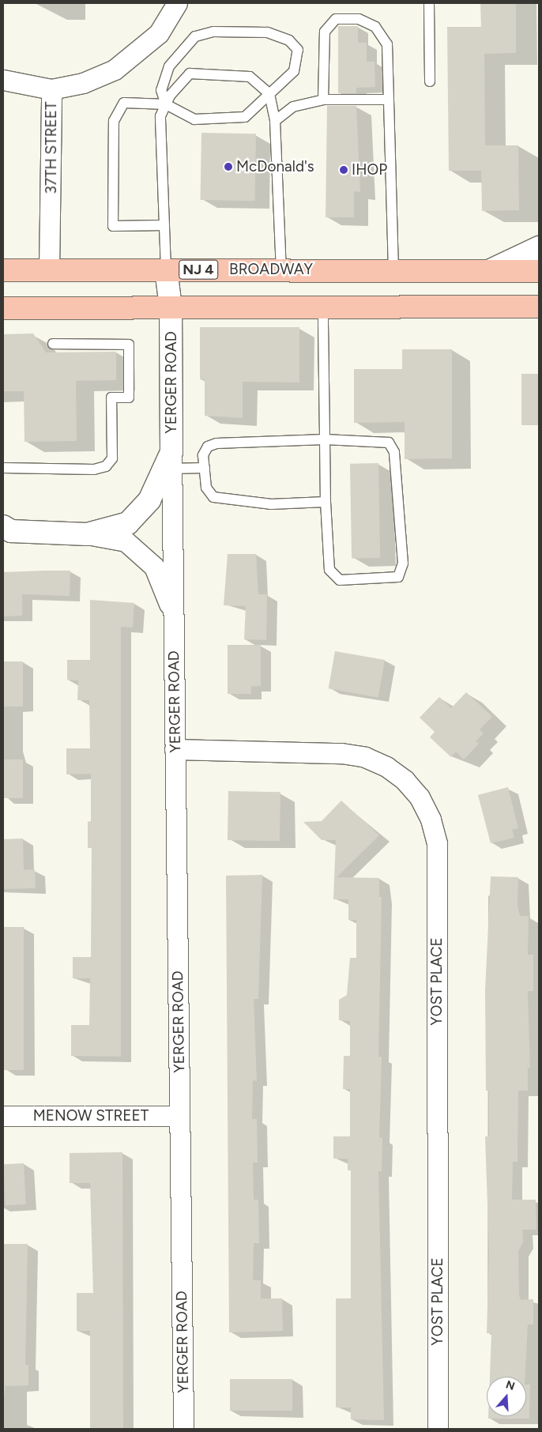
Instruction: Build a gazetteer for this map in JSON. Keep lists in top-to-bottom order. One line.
{"streets":{"main road":["NJ 4","BROADWAY"],"street":["37TH STREET","YERGER ROAD","YOST PLACE","MENOW STREET"]},"crossings":[["37TH STREET","BROADWAY"],["BROADWAY","YERGER ROAD"],["YERGER ROAD","YOST PLACE"],["YERGER ROAD","MENOW STREET"]],"places":["McDonald's","IHOP"],"north":"top"}
